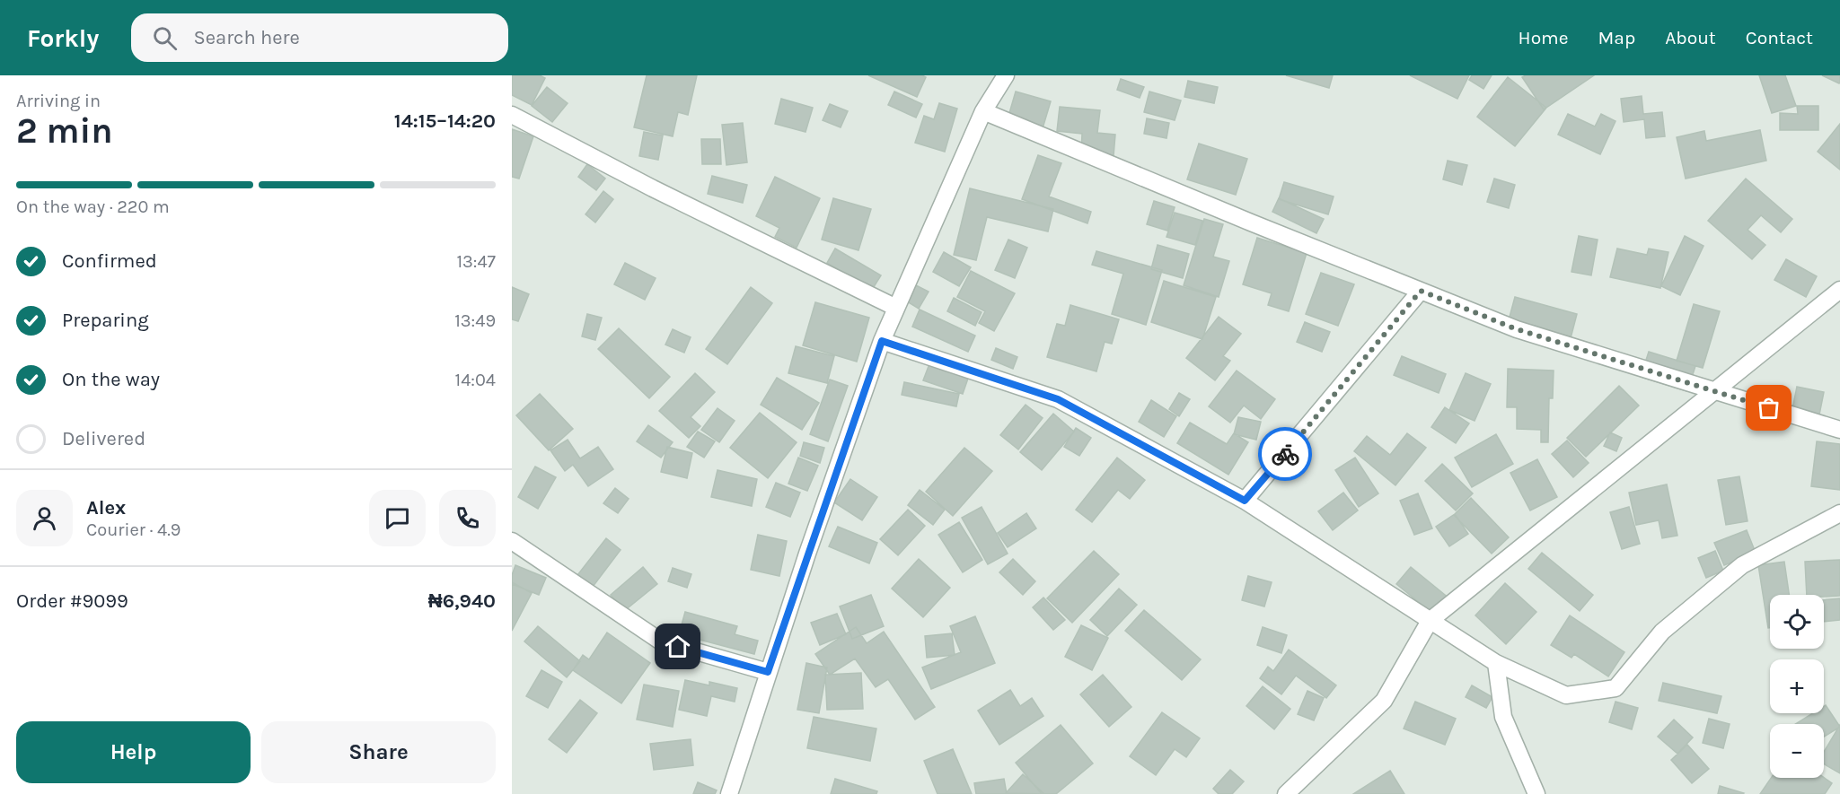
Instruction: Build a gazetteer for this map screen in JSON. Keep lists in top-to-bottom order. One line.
{"page":{"header":"Forkly","search":"Search here","nav":["Home","Map","About","Contact"],"heading":["2 min","Arriving in","14:15–14:20"],"panel":["Alex","Courier · 4.9","Order #9099","₦6,940"],"bar":"On the way · 220 m","list":[["Confirmed","13:47"],["Preparing","13:49"],["On the way","14:04"],"Delivered"],"map_buttons":["+","−"],"buttons":["Help","Share"]}}
